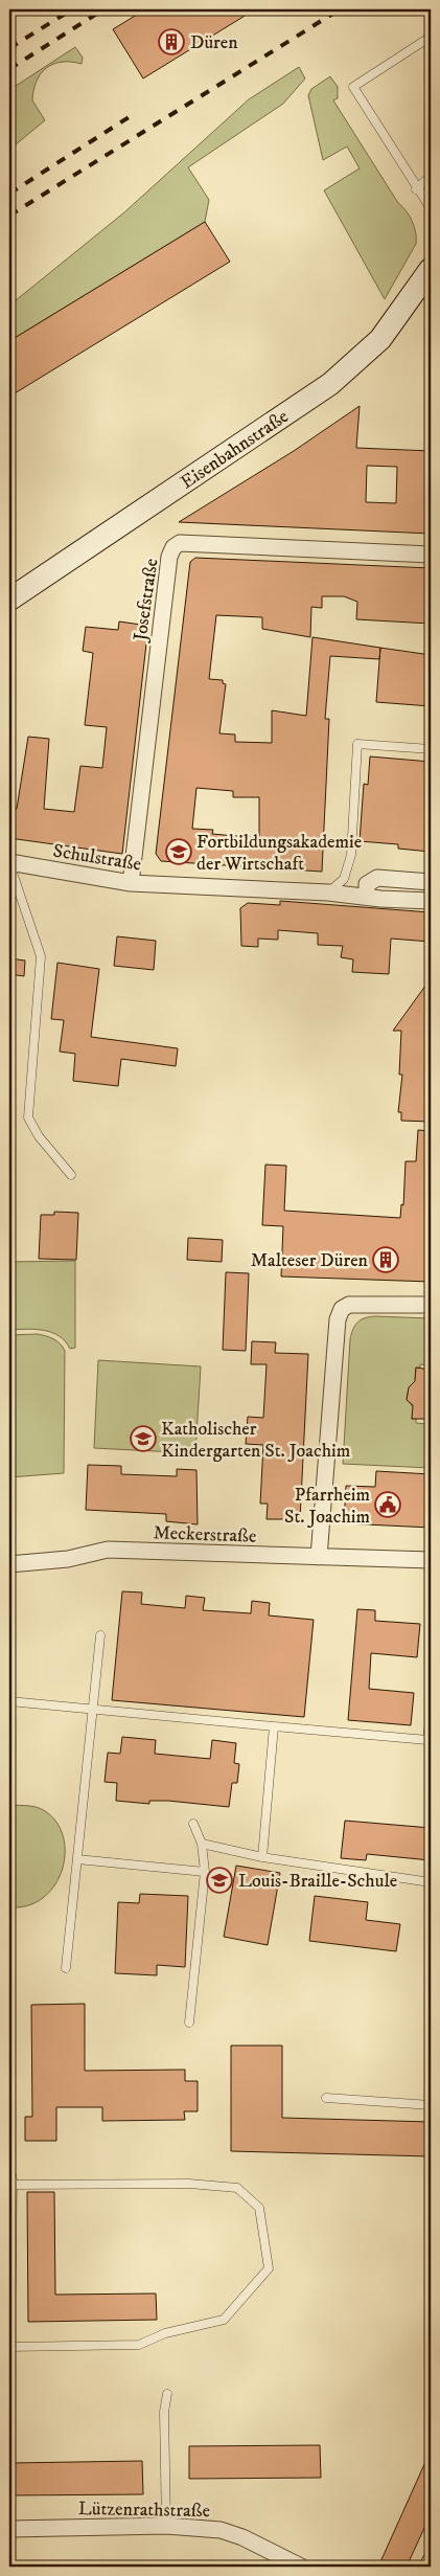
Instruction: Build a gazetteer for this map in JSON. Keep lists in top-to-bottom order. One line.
{"streets":{"street":["Eisenbahnstraße","Josefstraße","Schulstraße","Meckerstraße","Lützenrathstraße"]},"crossings":[["Josefstraße","Schulstraße"]],"places":{"building":["Düren","Malteser Düren"],"school or university":["Fortbildungsakademie der Wirtschaft","Katholischer Kindergarten St. Joachim","Louis-Braille-Schule"],"public building":["Pfarrheim St. Joachim"]}}
